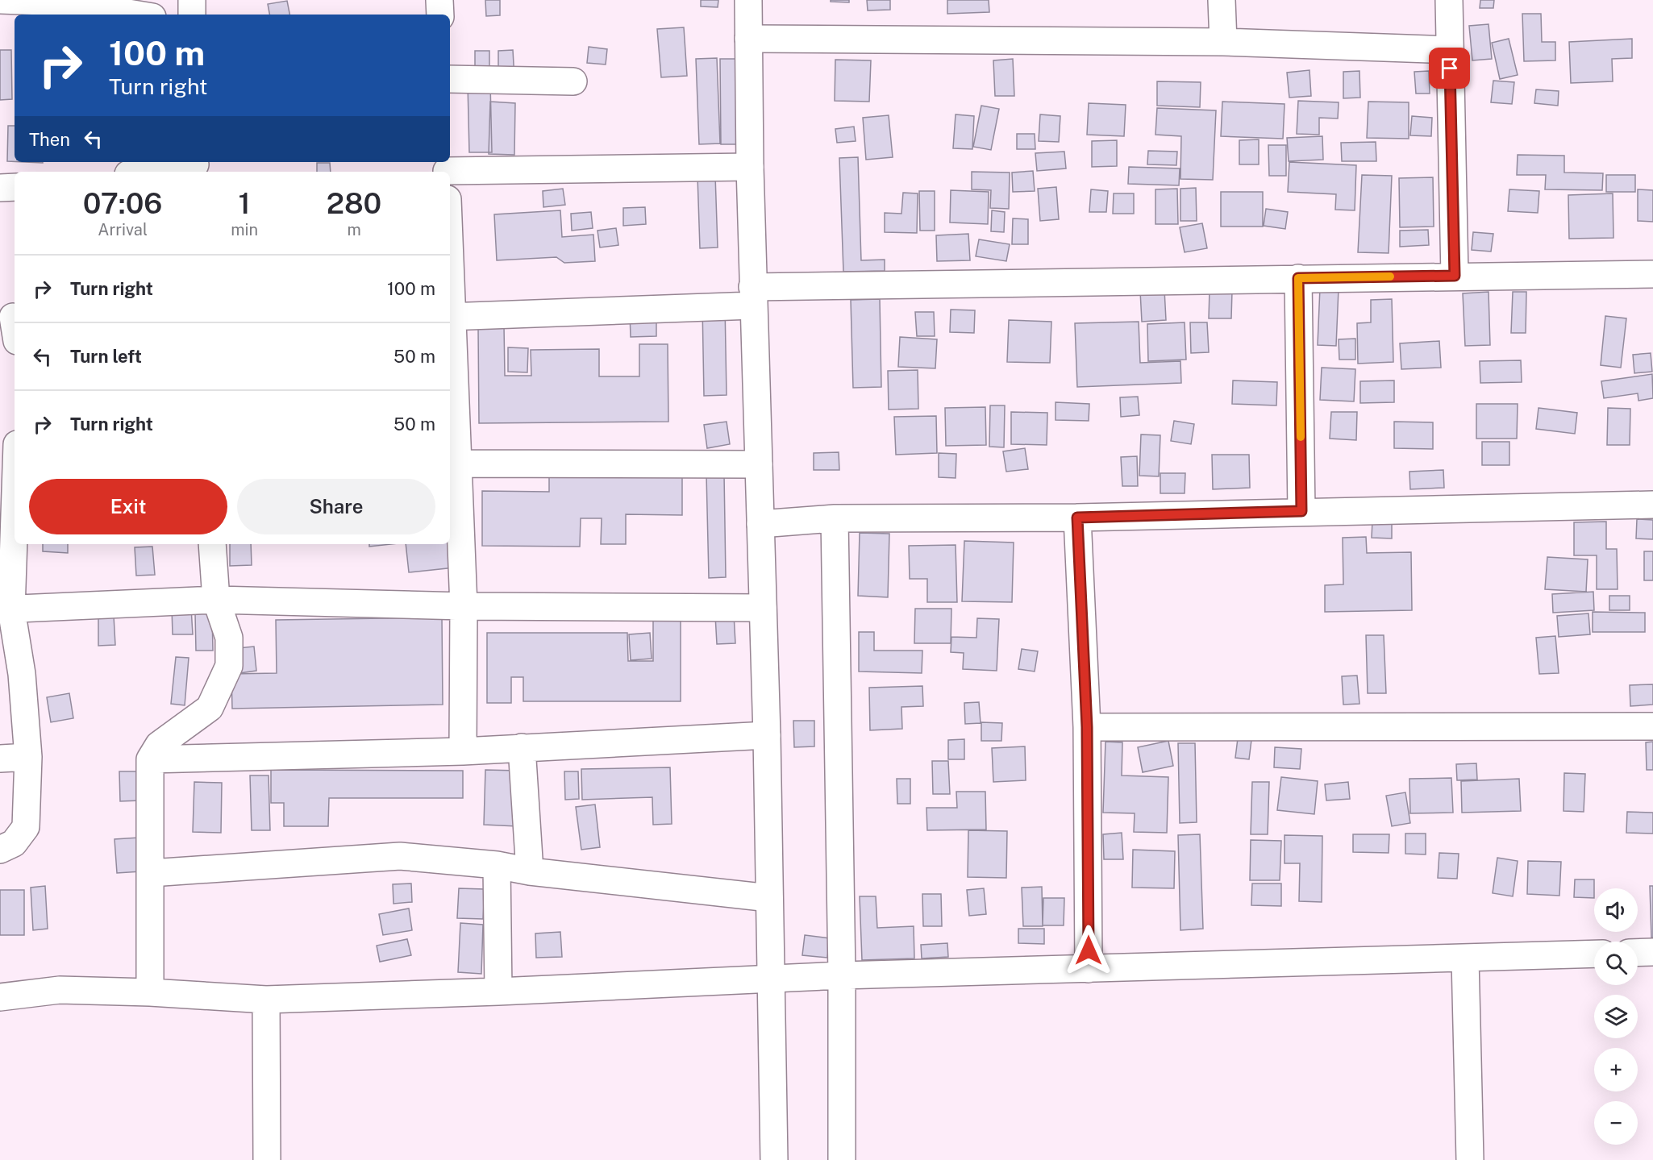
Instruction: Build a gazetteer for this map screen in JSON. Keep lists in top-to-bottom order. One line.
{"page":{"turn":["100 m","Turn right"],"then":"Then","eta":["07:06","Arrival","1","min","280","m"],"list":[{"name":"Turn right","value":"100 m"},{"name":"Turn left","value":"50 m"},{"name":"Turn right","value":"50 m"}],"buttons":["Exit","Share"],"map_buttons":["+","−"]}}
